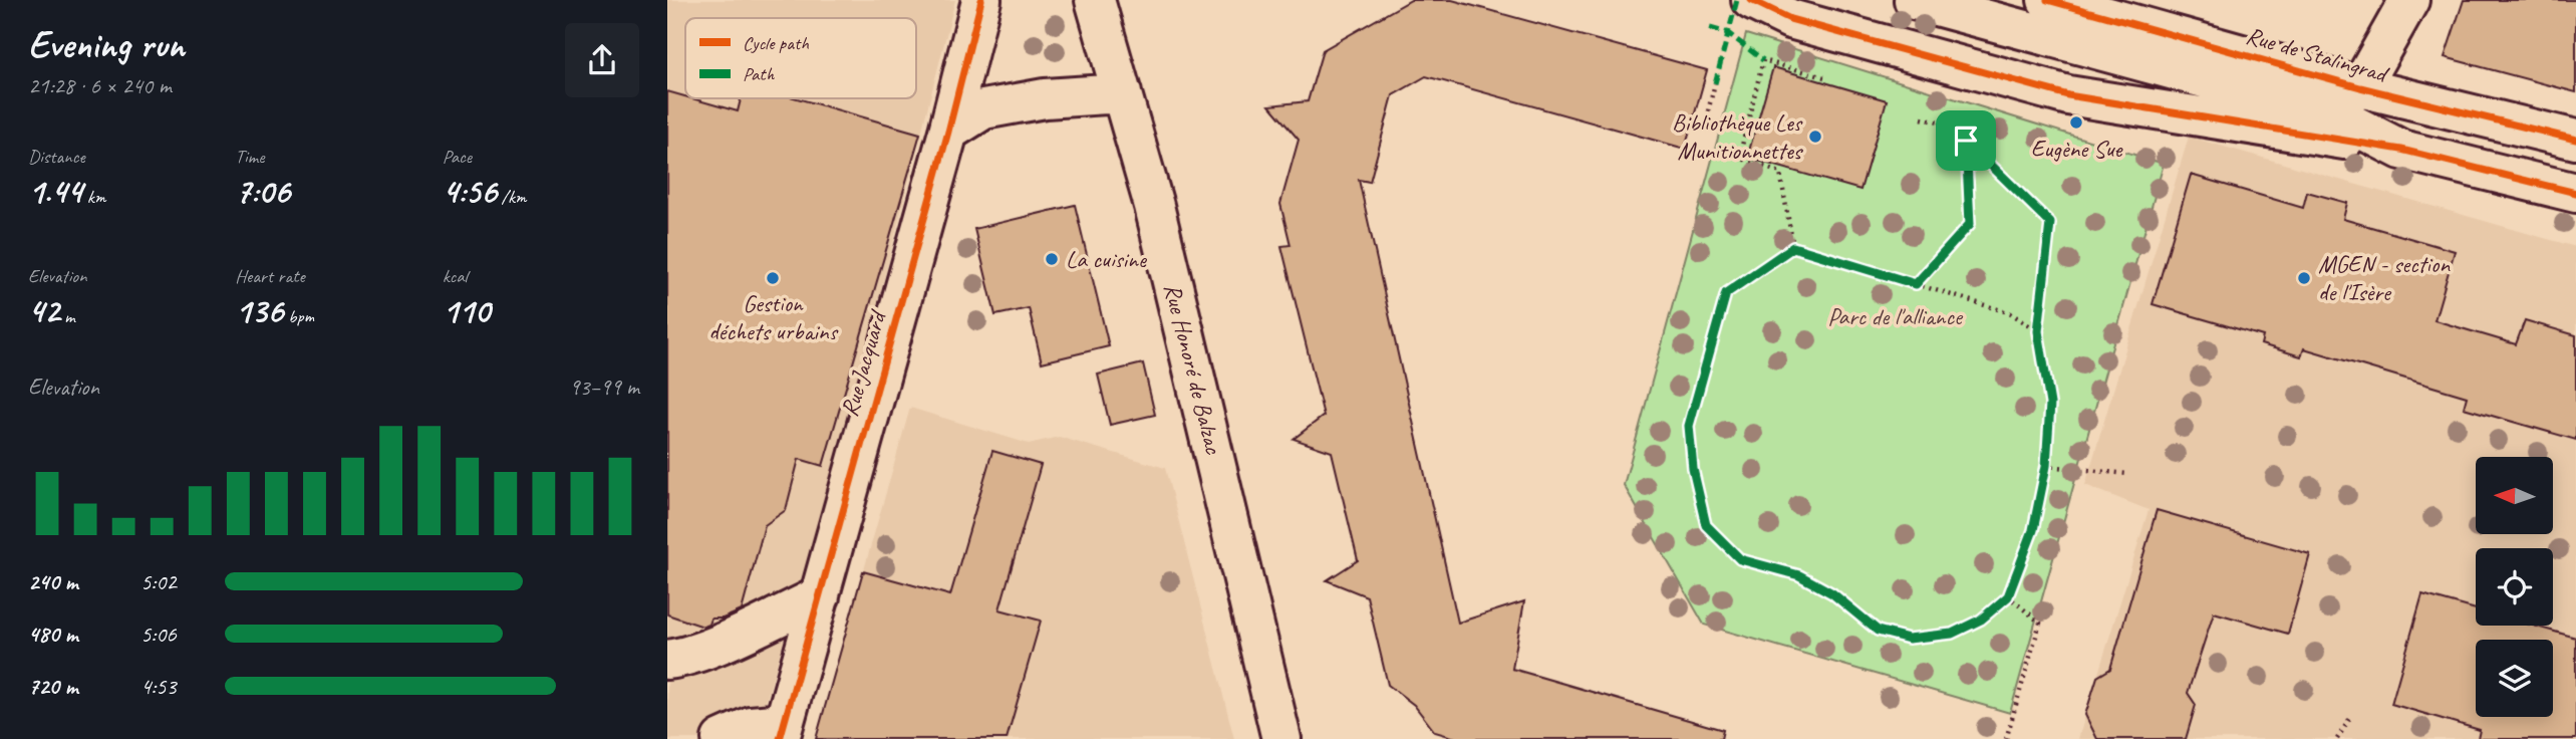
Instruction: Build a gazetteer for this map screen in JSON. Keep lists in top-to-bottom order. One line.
{"streets":{"street":["Rue de Stalingrad","Rue Jacquard","Rue Honoré de Balzac"]},"parks":["Parc de l'alliance"],"places":["Eugène Sue","Bibliothèque Les Munitionnettes","La cuisine","Gestion déchets urbains","MGEN - section de l'Isère"],"legend":["Cycle path","Path"],"north":"left","page":{"heading":["Evening run","21:28 · 6 × 240 m"],"stats":[["Distance","1.44 km"],["Time","7:06"],["Pace","4:56 /km"],["Elevation","42 m"],["Heart rate","136 bpm"],["kcal","110"]],"chart":["Elevation","93–99 m"],"list":[{"name":"240 m","note":"5:02"},{"name":"480 m","note":"5:06"},{"name":"720 m","note":"4:53"}]}}
